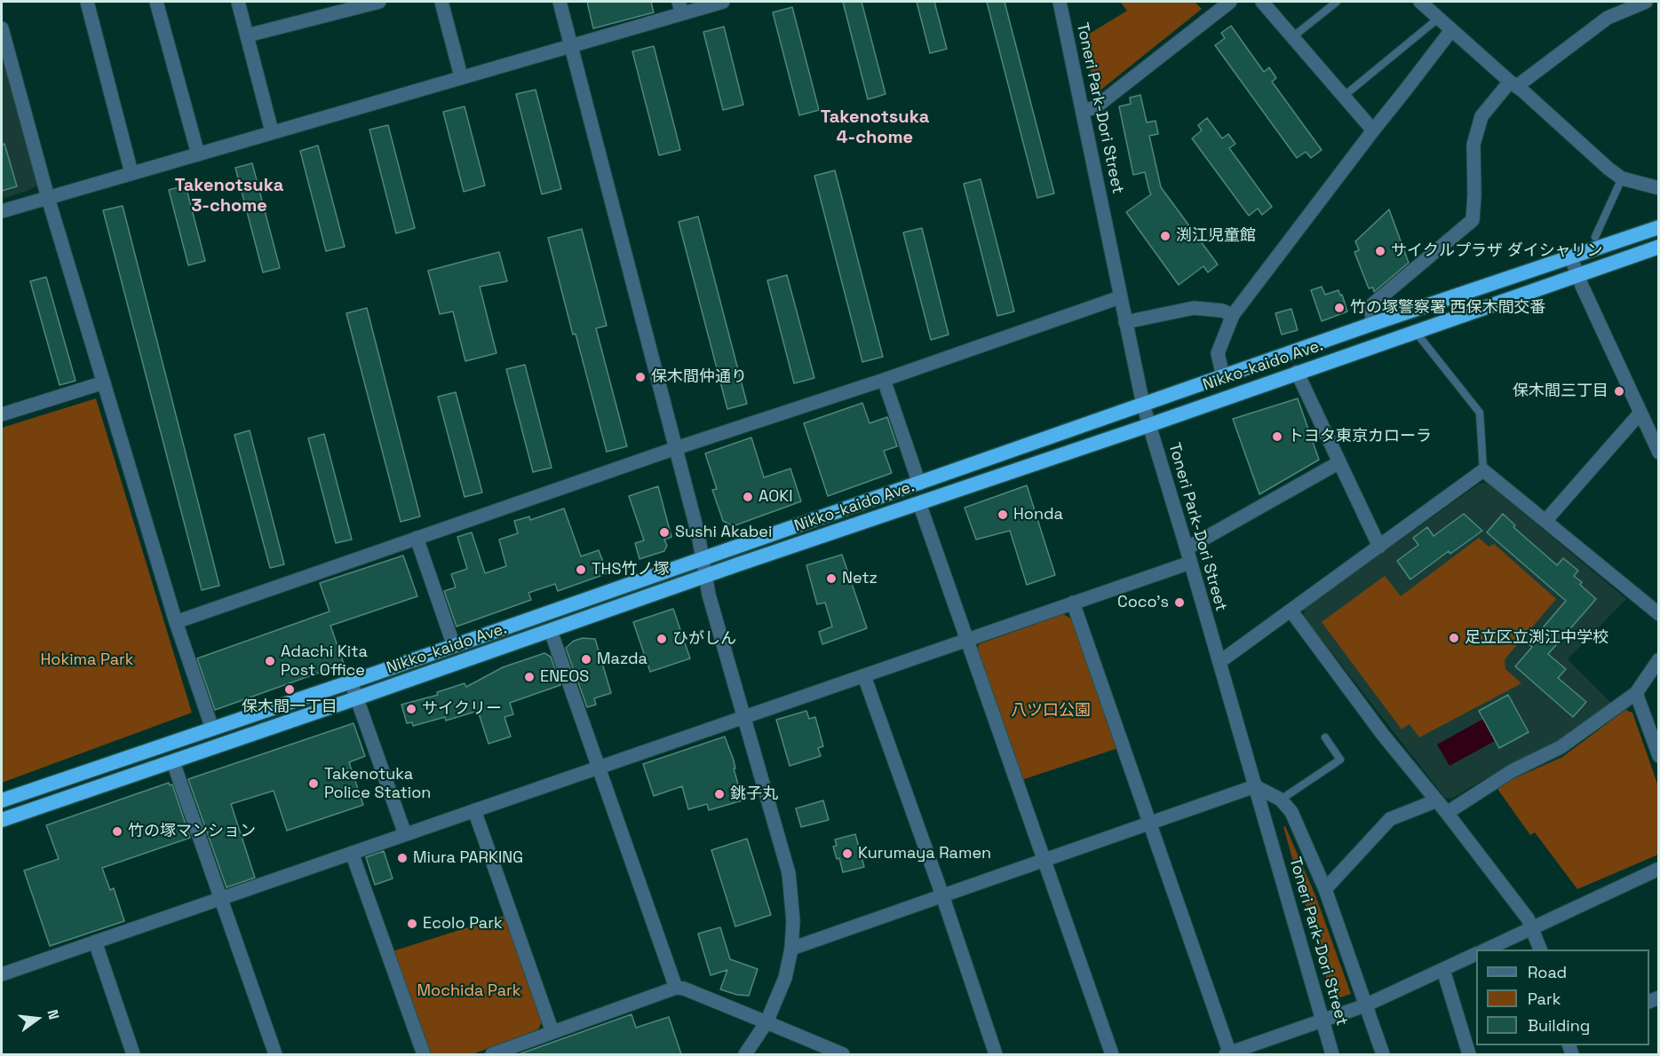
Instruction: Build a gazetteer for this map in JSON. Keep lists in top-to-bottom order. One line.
{"streets":{"highway":["Nikko-kaido Ave."],"street":["Toneri Park-Dori Street"]},"crossings":[["Toneri Park-Dori Street","Nikko-kaido Ave."]],"districts":["Takenotsuka 4-chome","Takenotsuka 3-chome"],"parks":["Hokima Park","八ツ口公園","Mochida Park"],"places":["渕江児童館","サイクルプラザ ダイシャリン","竹の塚警察署 西保木間交番","保木間仲通り","保木間三丁目","トヨタ東京カローラ","AOKI","Honda","Sushi Akabei","THS竹ノ塚","Netz","Coco's","足立区立渕江中学校","ひがしん","Mazda","Adachi Kita Post Office","ENEOS","保木間一丁目","サイクリー","Takenotuka Police Station","銚子丸","竹の塚マンション","Kurumaya Ramen","Miura PARKING","Ecolo Park"],"legend":["Road","Park","Building"],"north":"right"}
